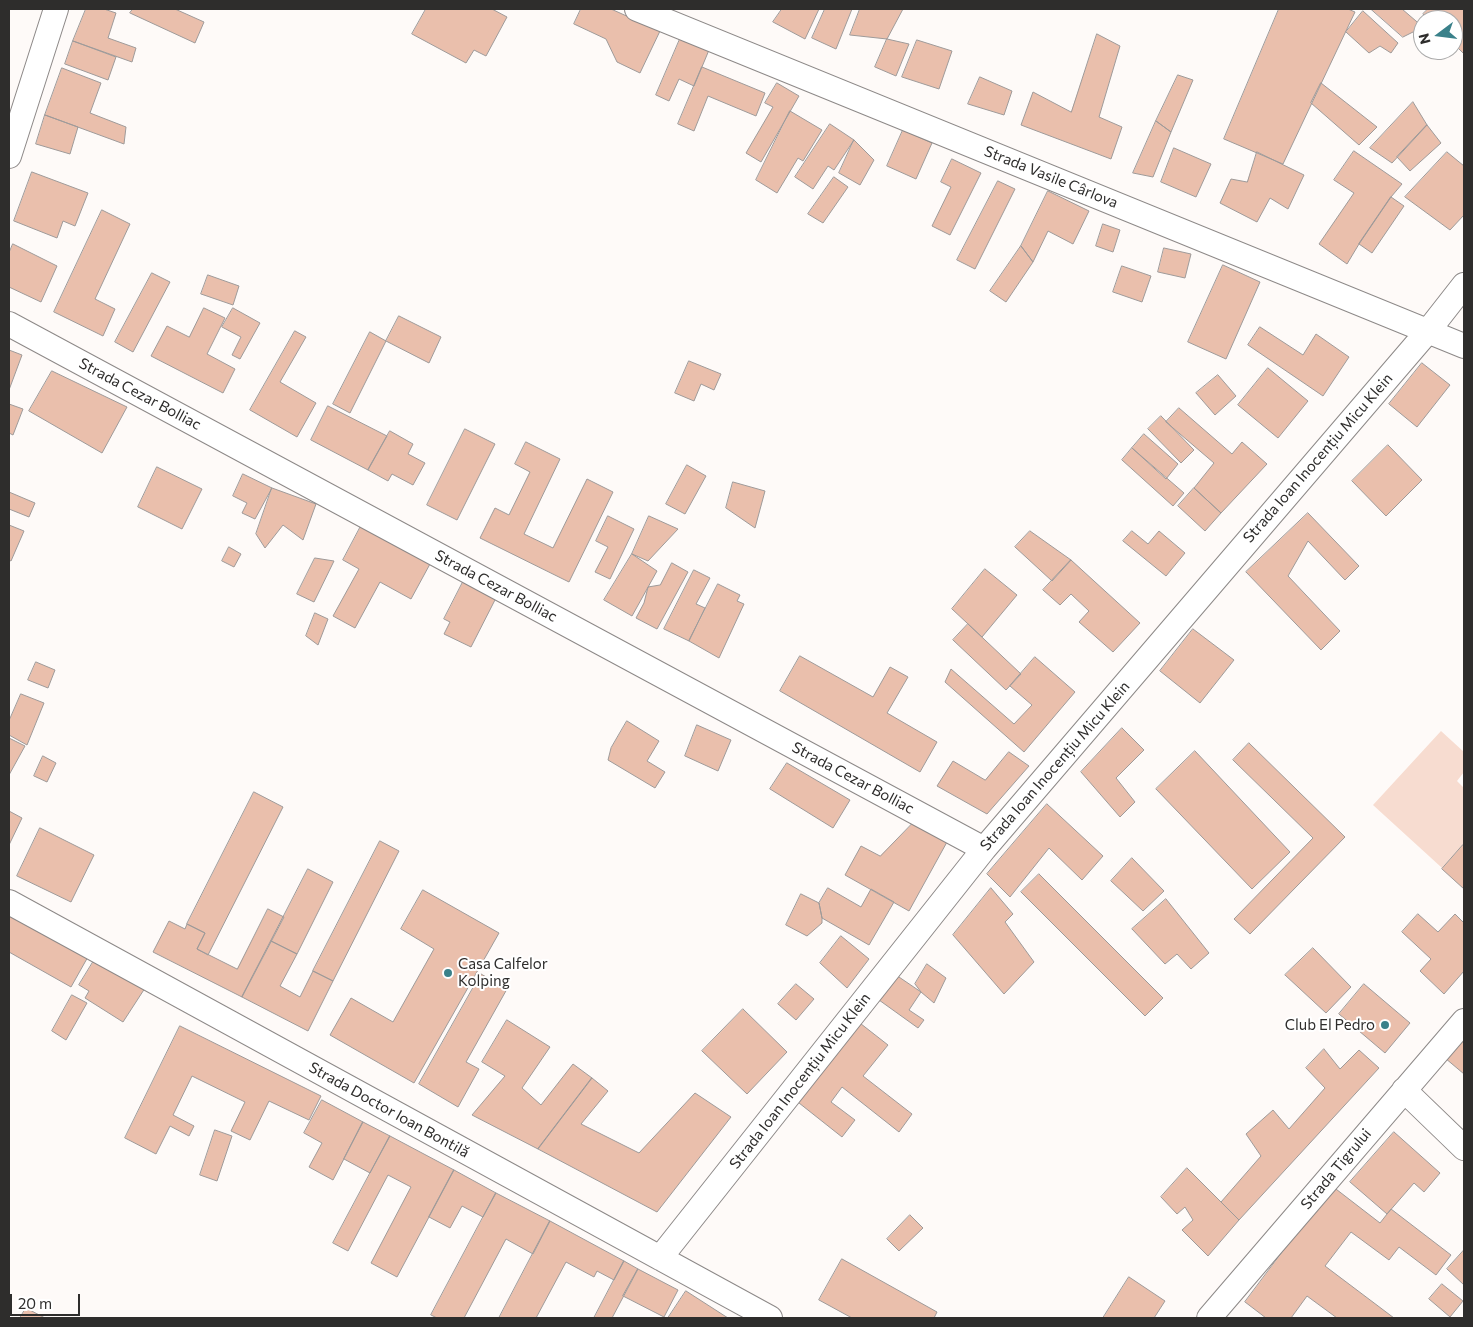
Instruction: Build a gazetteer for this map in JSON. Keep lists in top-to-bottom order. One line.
{"streets":{"street":["Strada Vasile Cârlova","Strada Cezar Bolliac","Strada Ioan Inocențiu Micu Klein","Strada Doctor Ioan Bontilă","Strada Tigrului"]},"crossings":[["Strada Vasile Cârlova","Strada Ioan Inocențiu Micu Klein"],["Strada Cezar Bolliac","Strada Ioan Inocențiu Micu Klein"],["Strada Ioan Inocențiu Micu Klein","Strada Doctor Ioan Bontilă"]],"places":["Casa Calfelor Kolping","Club El Pedro"],"scale_bar":"20 m","north":"left"}
